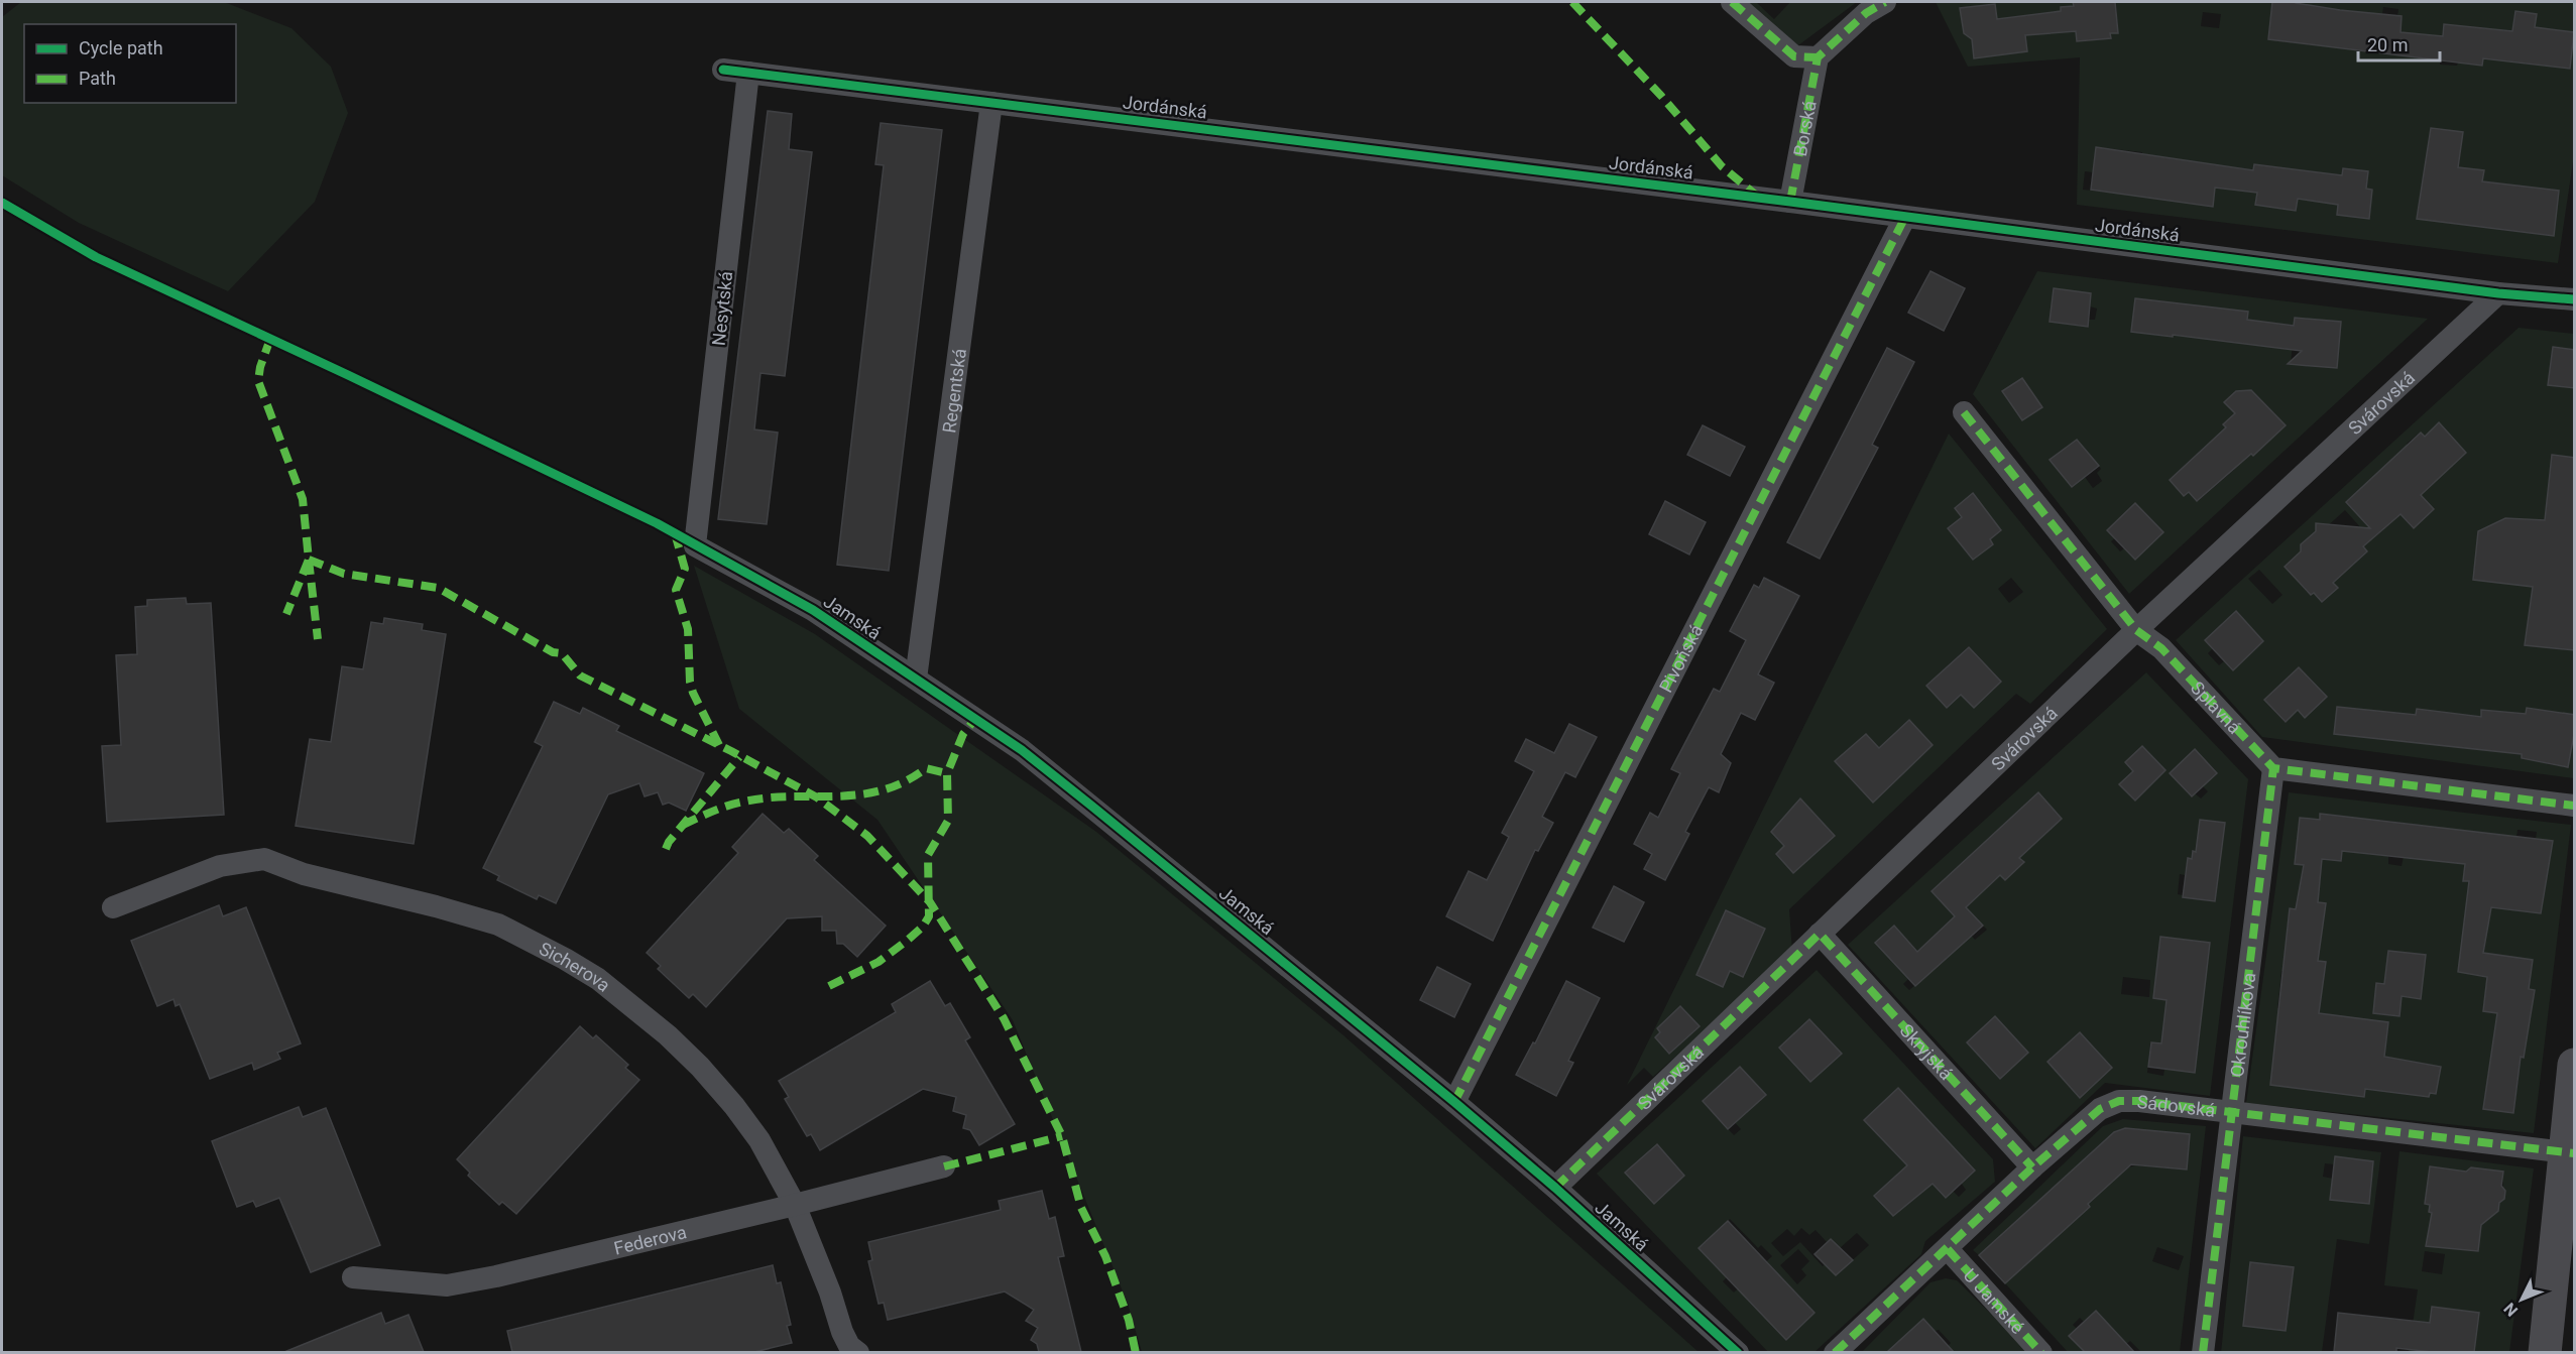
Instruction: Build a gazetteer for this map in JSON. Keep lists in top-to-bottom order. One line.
{"streets":{"street":["Jordánská","Borská","Nesytská","Regentská","Svárovská","Jamská","Pivoňská","Splavná","Sicherova","Okrouhlíkova","Skryjská","Sádovská","Federova","U Jamské"]},"crossings":[["Jordánská","Borská"],["Jordánská","Nesytská"],["Jordánská","Regentská"],["Jordánská","Svárovská"],["Jordánská","Pivoňská"],["Nesytská","Jamská"],["Regentská","Jamská"],["Svárovská","Jamská"],["Svárovská","Splavná"],["Svárovská","Skryjská"],["Jamská","Pivoňská"],["Splavná","Okrouhlíkova"],["Sicherova","Federova"],["Okrouhlíkova","Sádovská"],["Skryjská","Sádovská"],["Sádovská","U Jamské"]],"legend":["Cycle path","Path"],"scale_bar":"20 m","north":"bottom left"}
